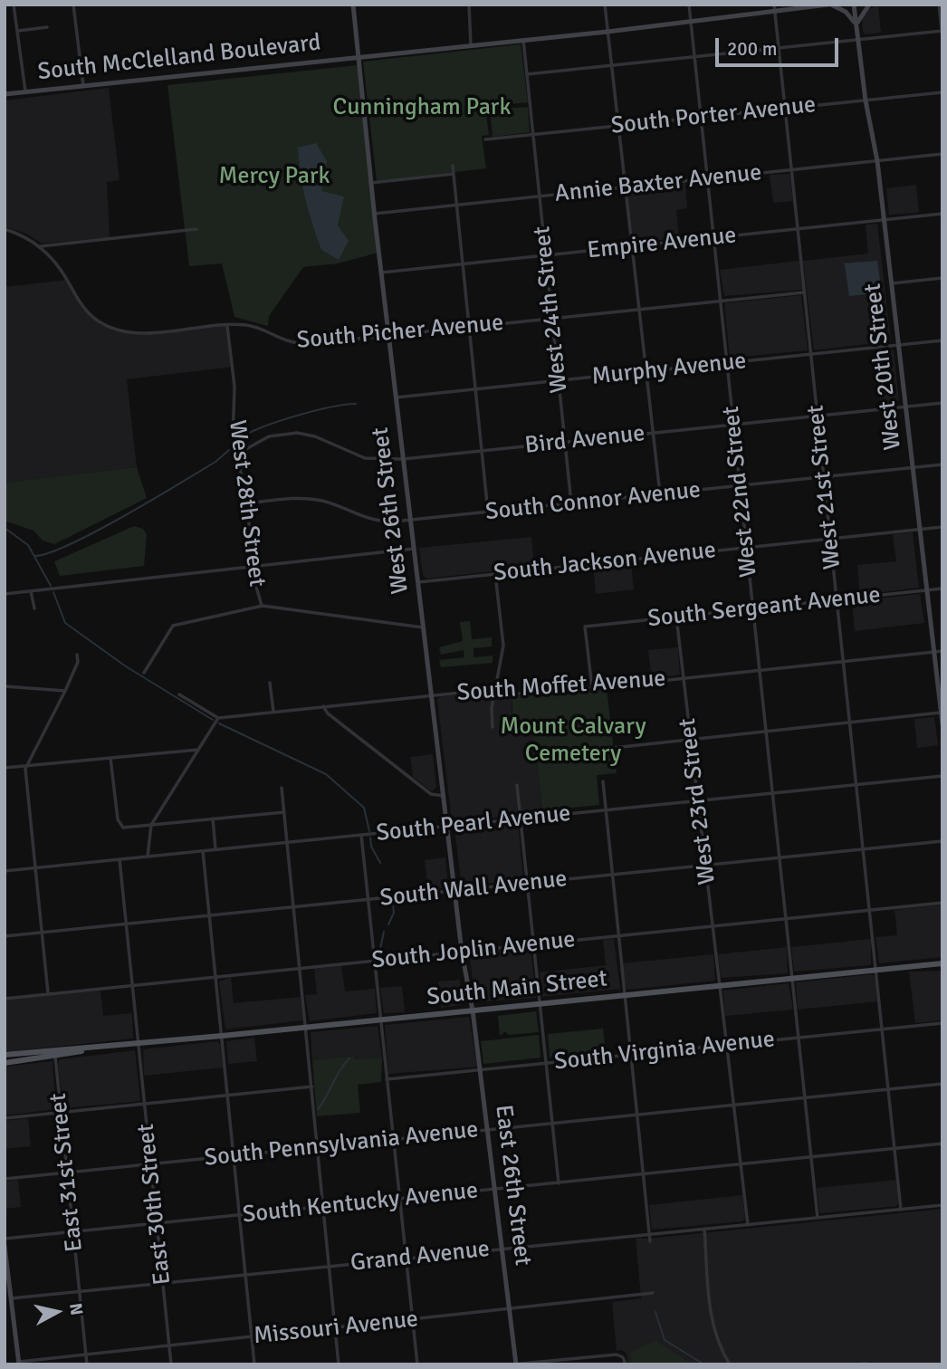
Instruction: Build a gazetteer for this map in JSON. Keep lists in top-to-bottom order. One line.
{"streets":{"main road":["South McClelland Boulevard","West 20th Street","West 26th Street","South Main Street","East 26th Street"],"street":["South Porter Avenue","Annie Baxter Avenue","Empire Avenue","West 24th Street","South Picher Avenue","Murphy Avenue","Bird Avenue","West 21st Street","West 22nd Street","South Connor Avenue","West 28th Street","South Jackson Avenue","South Sergeant Avenue","South Moffet Avenue","West 23rd Street","South Pearl Avenue","South Wall Avenue","South Joplin Avenue","South Virginia Avenue","South Pennsylvania Avenue","East 31st Street","South Kentucky Avenue","East 30th Street","Grand Avenue","Missouri Avenue"]},"crossings":[["South McClelland Boulevard","West 24th Street"],["South McClelland Boulevard","West 21st Street"],["South McClelland Boulevard","West 22nd Street"],["South McClelland Boulevard","West 26th Street"],["South Porter Avenue","West 24th Street"],["South Porter Avenue","West 20th Street"],["South Porter Avenue","West 21st Street"],["South Porter Avenue","West 22nd Street"],["Annie Baxter Avenue","West 24th Street"],["Annie Baxter Avenue","West 20th Street"],["Annie Baxter Avenue","West 21st Street"],["Annie Baxter Avenue","West 22nd Street"],["Annie Baxter Avenue","West 26th Street"],["Empire Avenue","West 24th Street"],["Empire Avenue","West 20th Street"],["Empire Avenue","West 21st Street"],["Empire Avenue","West 22nd Street"],["Empire Avenue","West 26th Street"],["West 24th Street","South Picher Avenue"],["West 24th Street","Murphy Avenue"],["West 24th Street","Bird Avenue"],["West 24th Street","South Connor Avenue"],["South Picher Avenue","West 21st Street"],["South Picher Avenue","West 22nd Street"],["South Picher Avenue","West 28th Street"],["South Picher Avenue","West 26th Street"],["West 20th Street","Murphy Avenue"],["West 20th Street","Bird Avenue"],["West 20th Street","South Connor Avenue"],["West 20th Street","South Jackson Avenue"],["West 20th Street","South Sergeant Avenue"],["West 20th Street","South Moffet Avenue"],["Murphy Avenue","West 21st Street"],["Murphy Avenue","West 22nd Street"],["Murphy Avenue","West 26th Street"],["Bird Avenue","West 21st Street"],["Bird Avenue","West 22nd Street"],["Bird Avenue","West 28th Street"],["Bird Avenue","West 26th Street"],["West 21st Street","South Connor Avenue"],["West 21st Street","South Jackson Avenue"],["West 21st Street","South Sergeant Avenue"],["West 21st Street","South Moffet Avenue"],["West 21st Street","South Pearl Avenue"],["West 21st Street","South Wall Avenue"],["West 21st Street","South Joplin Avenue"],["West 21st Street","South Main Street"],["West 21st Street","South Virginia Avenue"],["West 21st Street","South Pennsylvania Avenue"],["West 21st Street","South Kentucky Avenue"],["West 21st Street","Grand Avenue"],["West 22nd Street","South Connor Avenue"],["West 22nd Street","South Jackson Avenue"],["West 22nd Street","South Sergeant Avenue"],["West 22nd Street","South Moffet Avenue"],["West 22nd Street","South Pearl Avenue"],["West 22nd Street","South Wall Avenue"],["West 22nd Street","South Joplin Avenue"],["West 22nd Street","South Main Street"],["West 22nd Street","South Virginia Avenue"],["West 22nd Street","South Pennsylvania Avenue"],["West 22nd Street","South Kentucky Avenue"],["West 22nd Street","Grand Avenue"],["South Connor Avenue","West 28th Street"],["South Connor Avenue","West 26th Street"],["West 26th Street","South Jackson Avenue"],["West 26th Street","South Moffet Avenue"],["West 26th Street","South Pearl Avenue"],["West 26th Street","South Wall Avenue"],["West 26th Street","South Joplin Avenue"],["West 26th Street","South Main Street"],["West 26th Street","East 26th Street"],["South Sergeant Avenue","South Moffet Avenue"],["South Sergeant Avenue","West 23rd Street"],["South Moffet Avenue","West 23rd Street"],["West 23rd Street","South Pearl Avenue"],["West 23rd Street","South Wall Avenue"],["West 23rd Street","South Joplin Avenue"],["West 23rd Street","South Main Street"],["West 23rd Street","South Virginia Avenue"],["West 23rd Street","South Pennsylvania Avenue"],["West 23rd Street","South Kentucky Avenue"],["West 23rd Street","Grand Avenue"],["South Pearl Avenue","East 30th Street"],["South Wall Avenue","East 30th Street"],["South Joplin Avenue","East 30th Street"],["South Main Street","East 31st Street"],["South Main Street","East 26th Street"],["South Main Street","East 30th Street"],["South Virginia Avenue","East 26th Street"],["South Pennsylvania Avenue","East 31st Street"],["South Pennsylvania Avenue","East 26th Street"],["South Pennsylvania Avenue","East 30th Street"],["East 31st Street","South Kentucky Avenue"],["East 31st Street","Grand Avenue"],["East 31st Street","Missouri Avenue"],["East 26th Street","South Kentucky Avenue"],["East 26th Street","Grand Avenue"],["East 26th Street","Missouri Avenue"],["South Kentucky Avenue","East 30th Street"],["East 30th Street","Grand Avenue"],["East 30th Street","Missouri Avenue"]],"parks":["Cunningham Park","Mercy Park","Mount Calvary Cemetery"],"scale_bar":"200 m","north":"right"}
